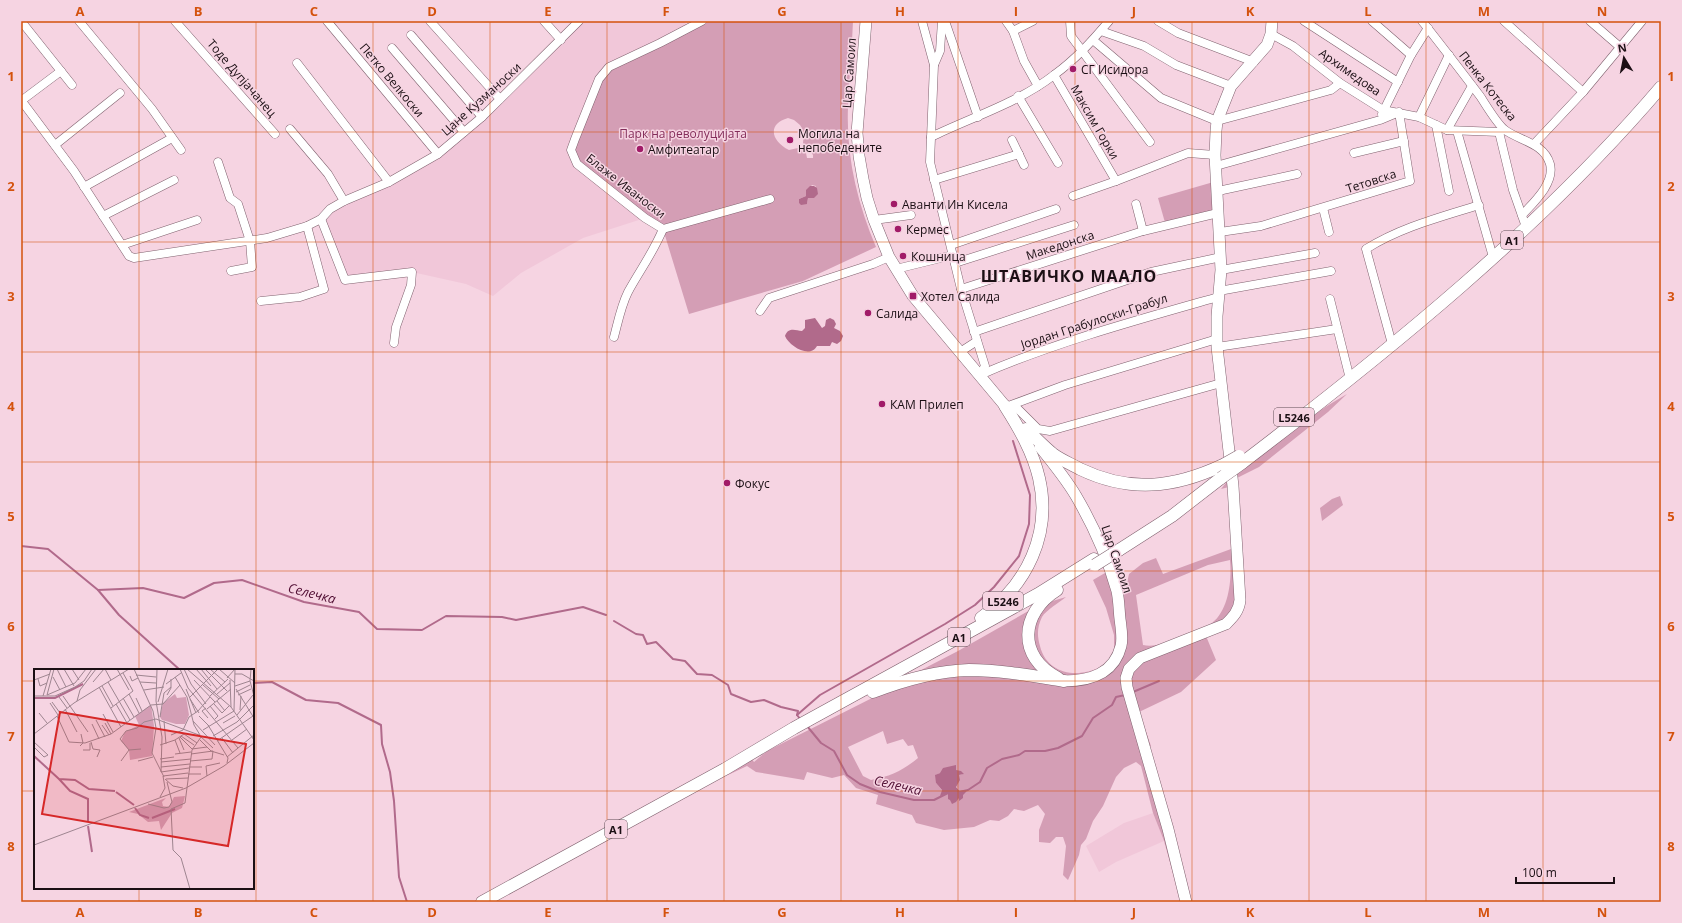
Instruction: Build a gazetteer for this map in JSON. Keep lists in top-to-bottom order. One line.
{"streets":{"main road":["A1","L5246"],"street":["Архимедова","Цар Самоил","Тоде Дупјачанец","Петко Велкоски","Пенка Котеска","Цане Кузманоски","Максим Горки","Тетовска","Блаже Иваноски","Македонска","Јордан Грабулоски-Грабул"]},"crossings":[["Архимедова","Пенка Котеска"],["Архимедова","Тетовска"],["Цар Самоил","Јордан Грабулоски-Грабул"],["Цар Самоил","L5246"],["Петко Велкоски","Цане Кузманоски"],["A1","L5246"]],"districts":["ШТАВИЧКО МААЛО"],"water":["Селечка"],"parks":["Парк на револуцијата"],"places":{"other":["СГ Исидора","Могила на непобедените","Амфитеатар","Аванти Ин Кисела","Кермес","Кошница","Салида","КАМ Прилеп","Фокус"],"transit":["Хотел Салида"]},"scale_bar":"100 m","north":"top","grid":{"columns":["A","B","C","D","E","F","G","H","I","J","K","L","M","N"],"rows":["1","2","3","4","5","6","7","8"]}}
